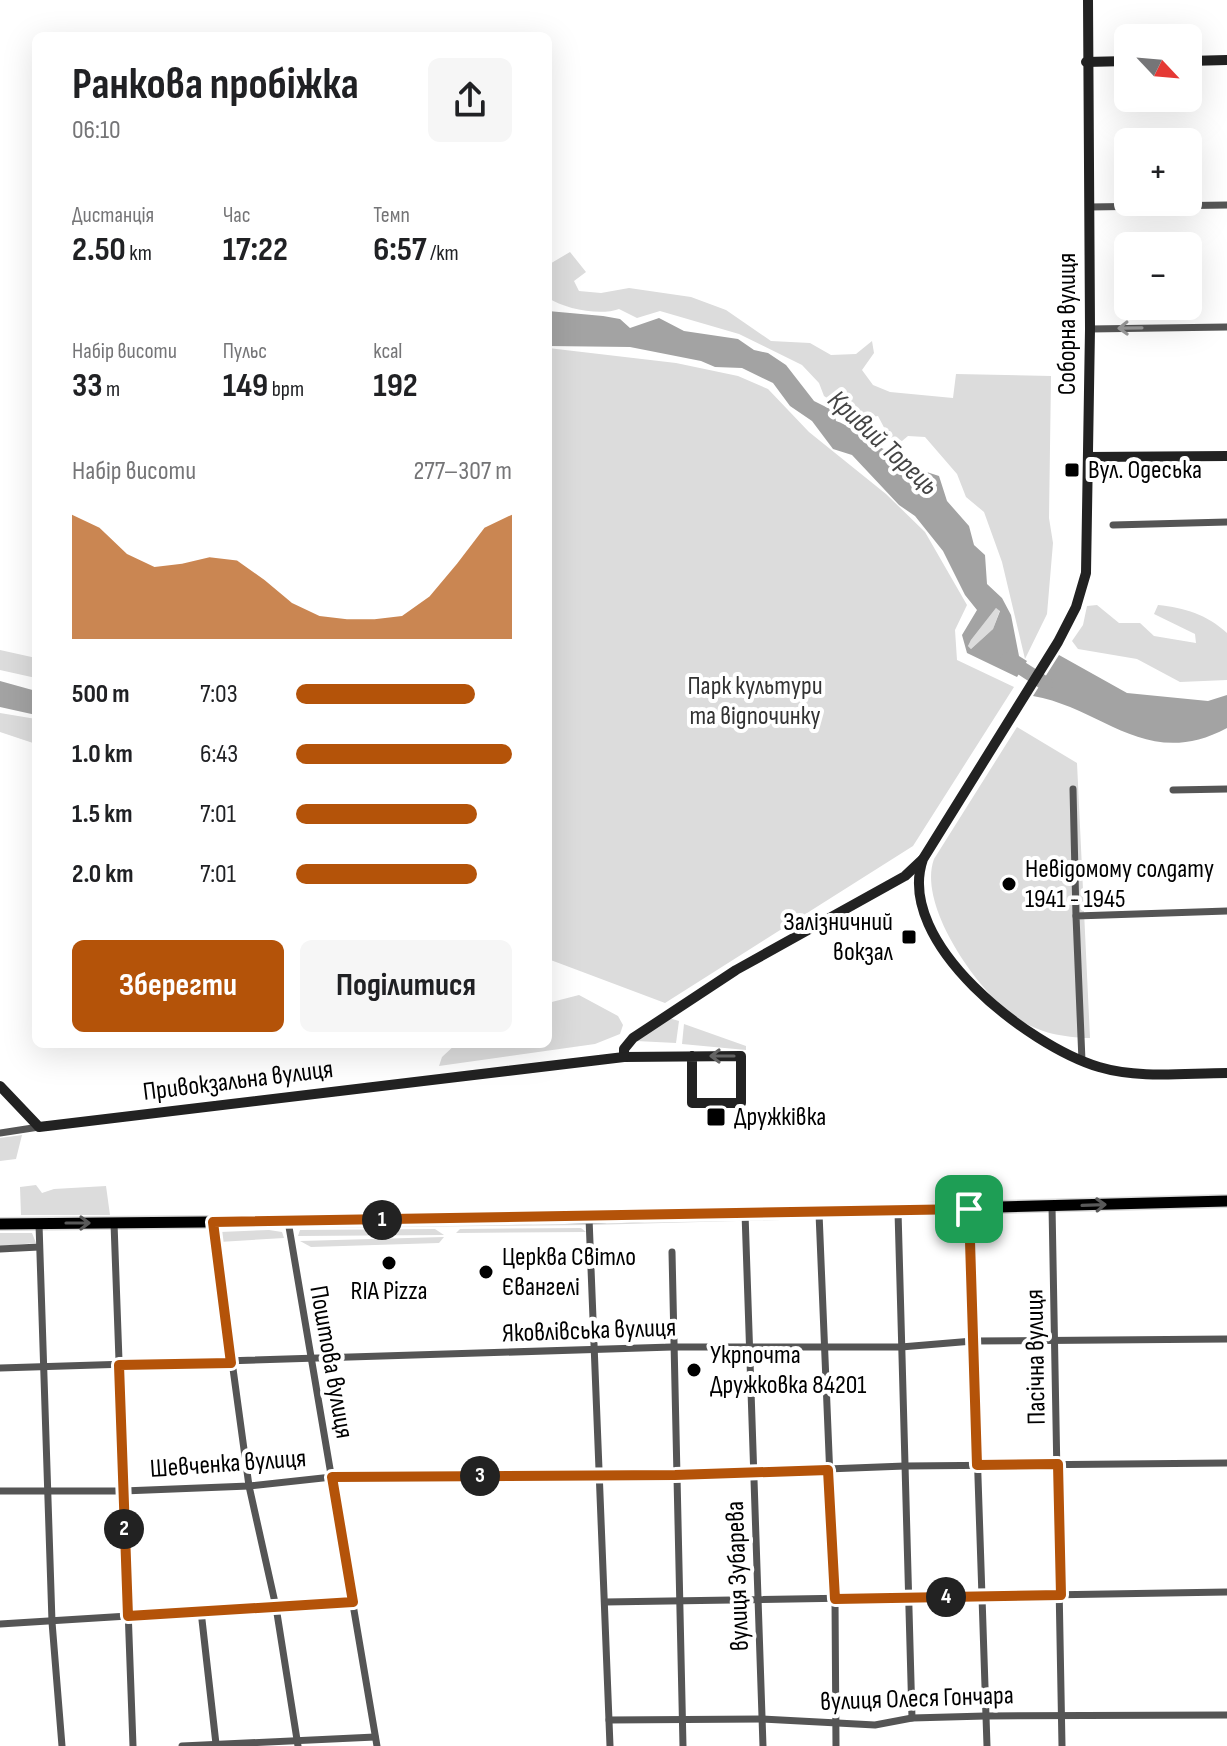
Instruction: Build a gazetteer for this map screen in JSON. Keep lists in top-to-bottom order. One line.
{"streets":{"street":["Соборна вулиця","Привокзальна вулиця","Яковлівська вулиця","Пасічна вулиця","Поштова вулиця","Шевченка вулиця","вулиця Зубарева","вулиця Олеся Гончара"]},"crossings":[["Яковлівська вулиця","Пасічна вулиця"],["Яковлівська вулиця","Поштова вулиця"],["Яковлівська вулиця","вулиця Зубарева"],["Пасічна вулиця","Шевченка вулиця"],["Пасічна вулиця","вулиця Олеся Гончара"],["Поштова вулиця","Шевченка вулиця"],["Шевченка вулиця","вулиця Зубарева"],["вулиця Зубарева","вулиця Олеся Гончара"]],"water":["Кривий Торець"],"parks":["Парк культури та відпочинку"],"places":{"transit":["Вул. Одеська","Залізничний вокзал","Дружківка"],"other":["Невідомому солдату 1941 - 1945","RIA Pizza","Церква Світло Євангелі","Укрпочта Дружковка 84201"]},"north":"bottom right","page":{"map_buttons":["+","−"],"heading":["Ранкова пробіжка","06:10"],"stats":[["Дистанція","2.50 km"],["Час","17:22"],["Темп","6:57 /km"],["Набір висоти","33 m"],["Пульс","149 bpm"],["kcal","192"]],"chart":["Набір висоти","277–307 m"],"list":[{"name":"500 m","note":"7:03"},{"name":"1.0 km","note":"6:43"},{"name":"1.5 km","note":"7:01"},{"name":"2.0 km","note":"7:01"}],"buttons":["Зберегти","Поділитися"],"pins":["1","3","2","4"]}}
